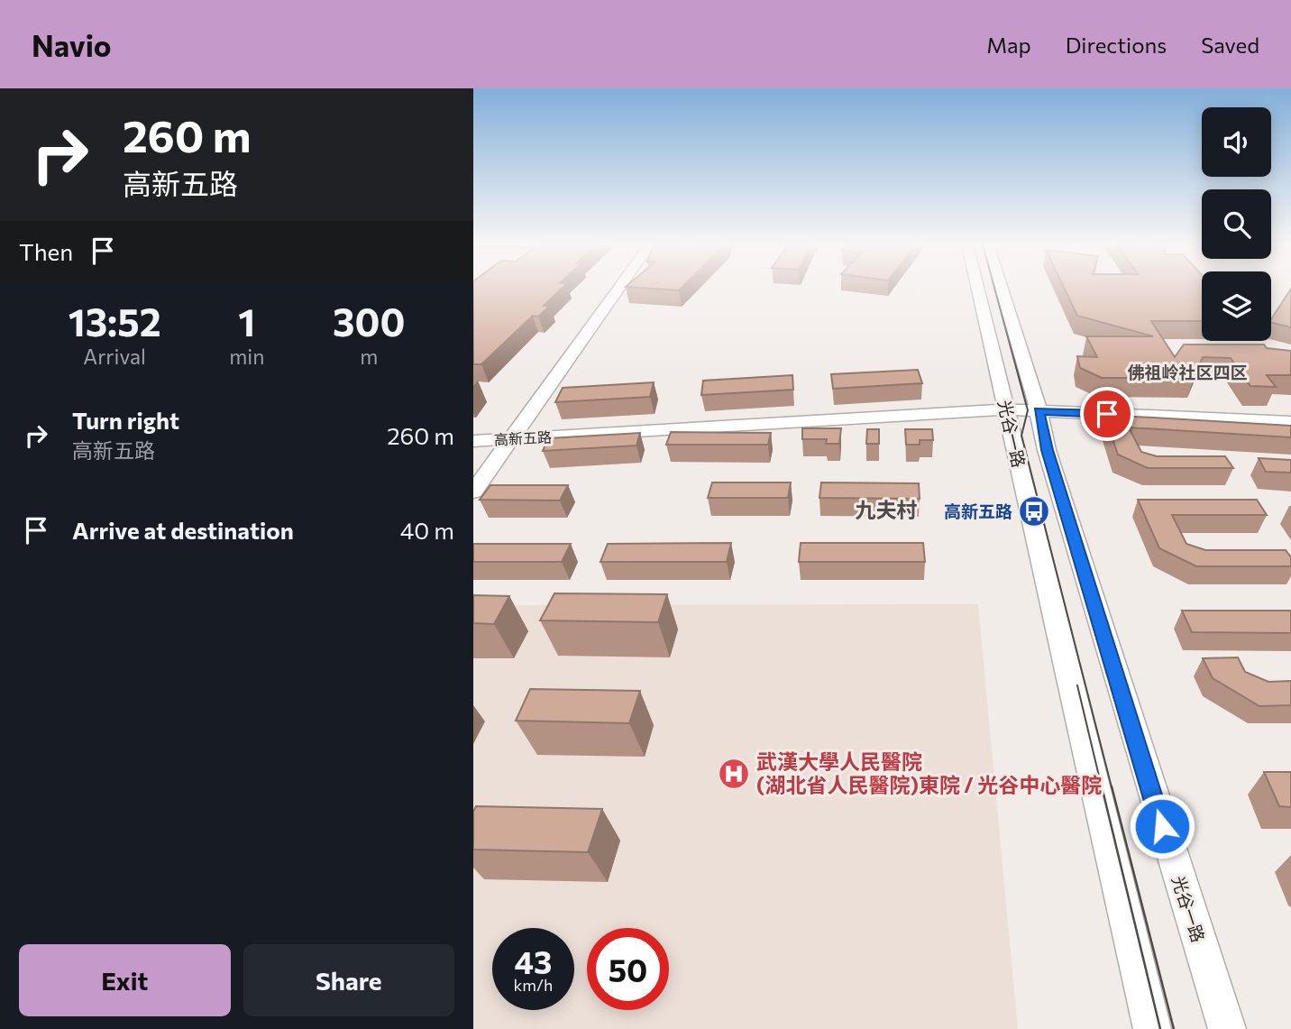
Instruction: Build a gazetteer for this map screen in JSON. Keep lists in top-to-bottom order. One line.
{"streets":{"main road":["光谷一路","高新五路"]},"crossings":[["光谷一路","高新五路"]],"districts":["佛祖岭社区四区","九夫村"],"places":{"bus stop":["高新五路"],"hospital":["武漢大學人民醫院 (湖北省人民醫院)東院 / 光谷中心醫院"]},"page":{"header":"Navio","nav":["Map","Directions","Saved"],"turn":["260 m","高新五路"],"then":"Then","eta":["13:52","Arrival","1","min","300","m"],"list":[{"name":"Turn right","note":"高新五路","value":"260 m"},{"name":"Arrive at destination","value":"40 m"}],"speed":"43 km/h","limit":"50","buttons":["Exit","Share"]}}
